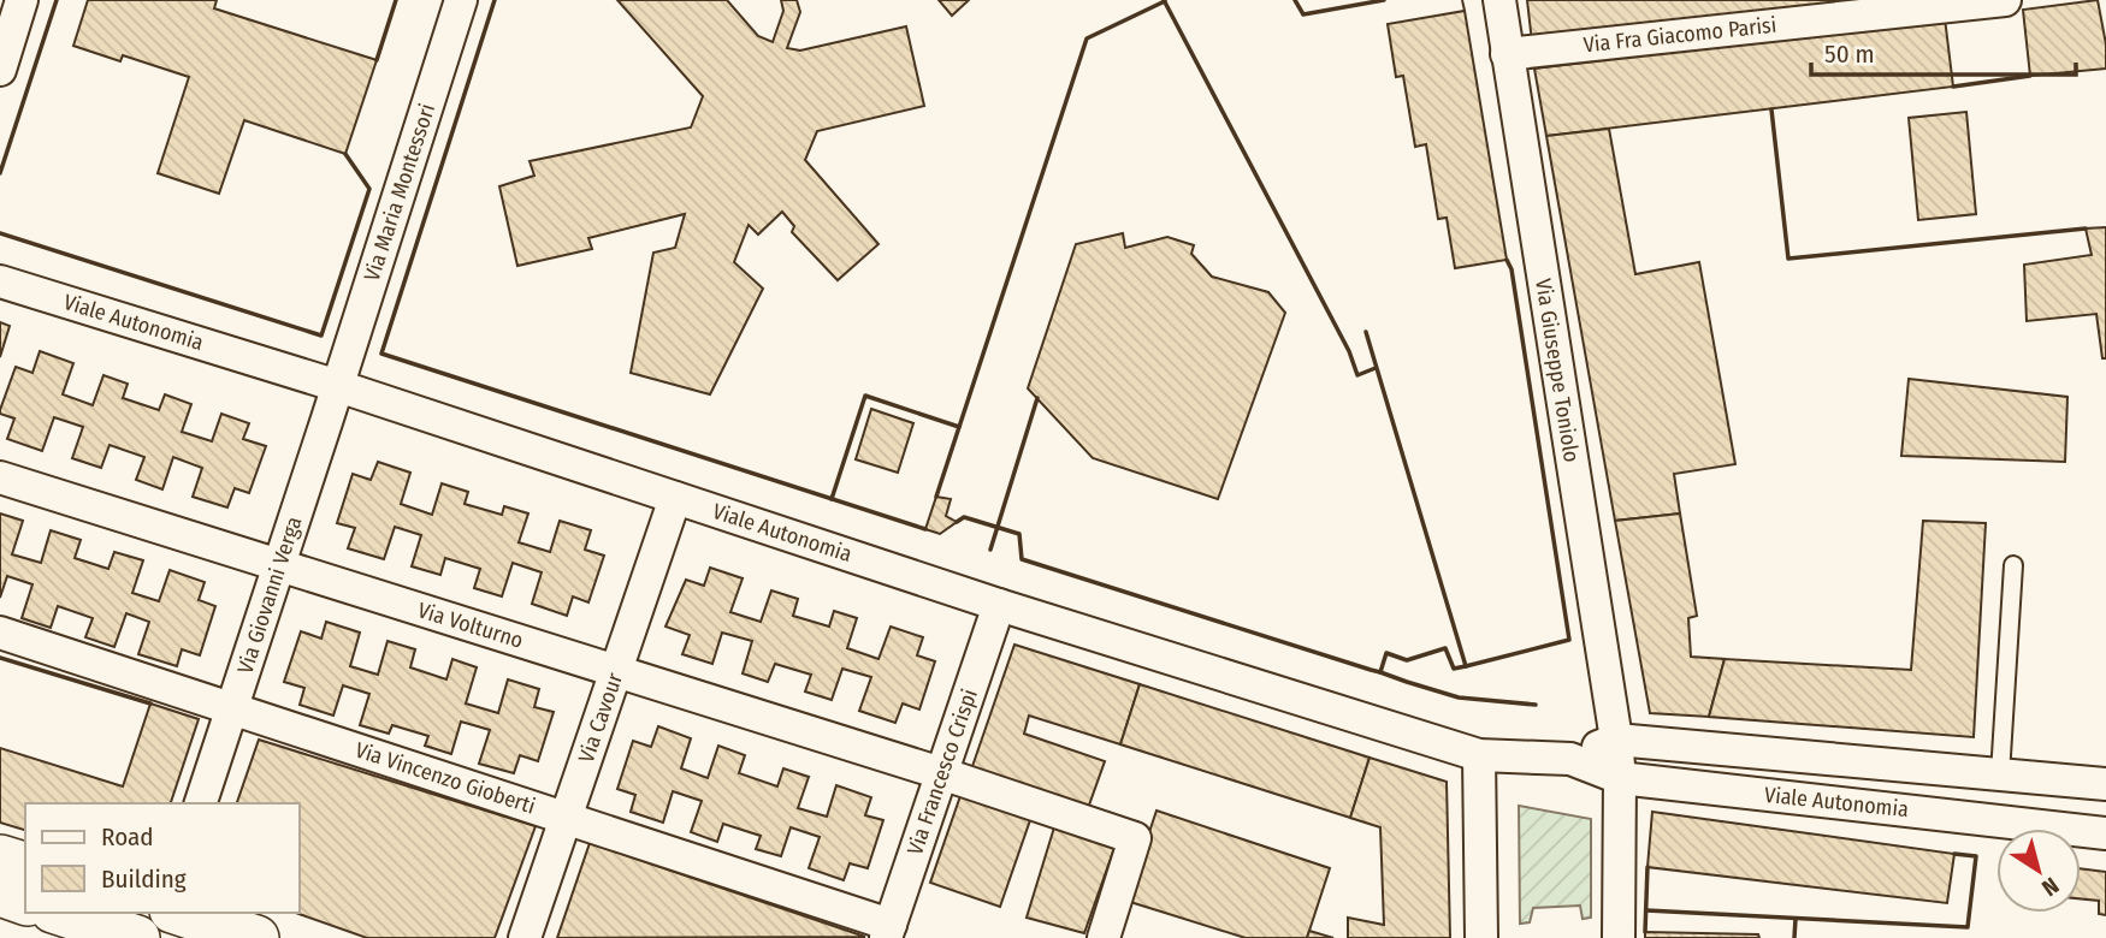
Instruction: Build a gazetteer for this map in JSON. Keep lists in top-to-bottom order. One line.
{"streets":{"street":["Via Fra Giacomo Parisi","Via Maria Montessori","Viale Autonomia","Via Giuseppe Toniolo","Via Giovanni Verga","Via Volturno","Via Cavour","Via Francesco Crispi","Via Vincenzo Gioberti"]},"crossings":[["Via Fra Giacomo Parisi","Via Giuseppe Toniolo"],["Via Maria Montessori","Viale Autonomia"],["Via Maria Montessori","Via Giovanni Verga"],["Viale Autonomia","Via Giuseppe Toniolo"],["Viale Autonomia","Via Giovanni Verga"],["Viale Autonomia","Via Cavour"],["Viale Autonomia","Via Francesco Crispi"],["Via Giovanni Verga","Via Volturno"],["Via Giovanni Verga","Via Vincenzo Gioberti"],["Via Volturno","Via Cavour"],["Via Volturno","Via Francesco Crispi"],["Via Cavour","Via Vincenzo Gioberti"],["Via Francesco Crispi","Via Vincenzo Gioberti"]],"legend":["Road","Building"],"scale_bar":"50 m","north":"bottom right"}
